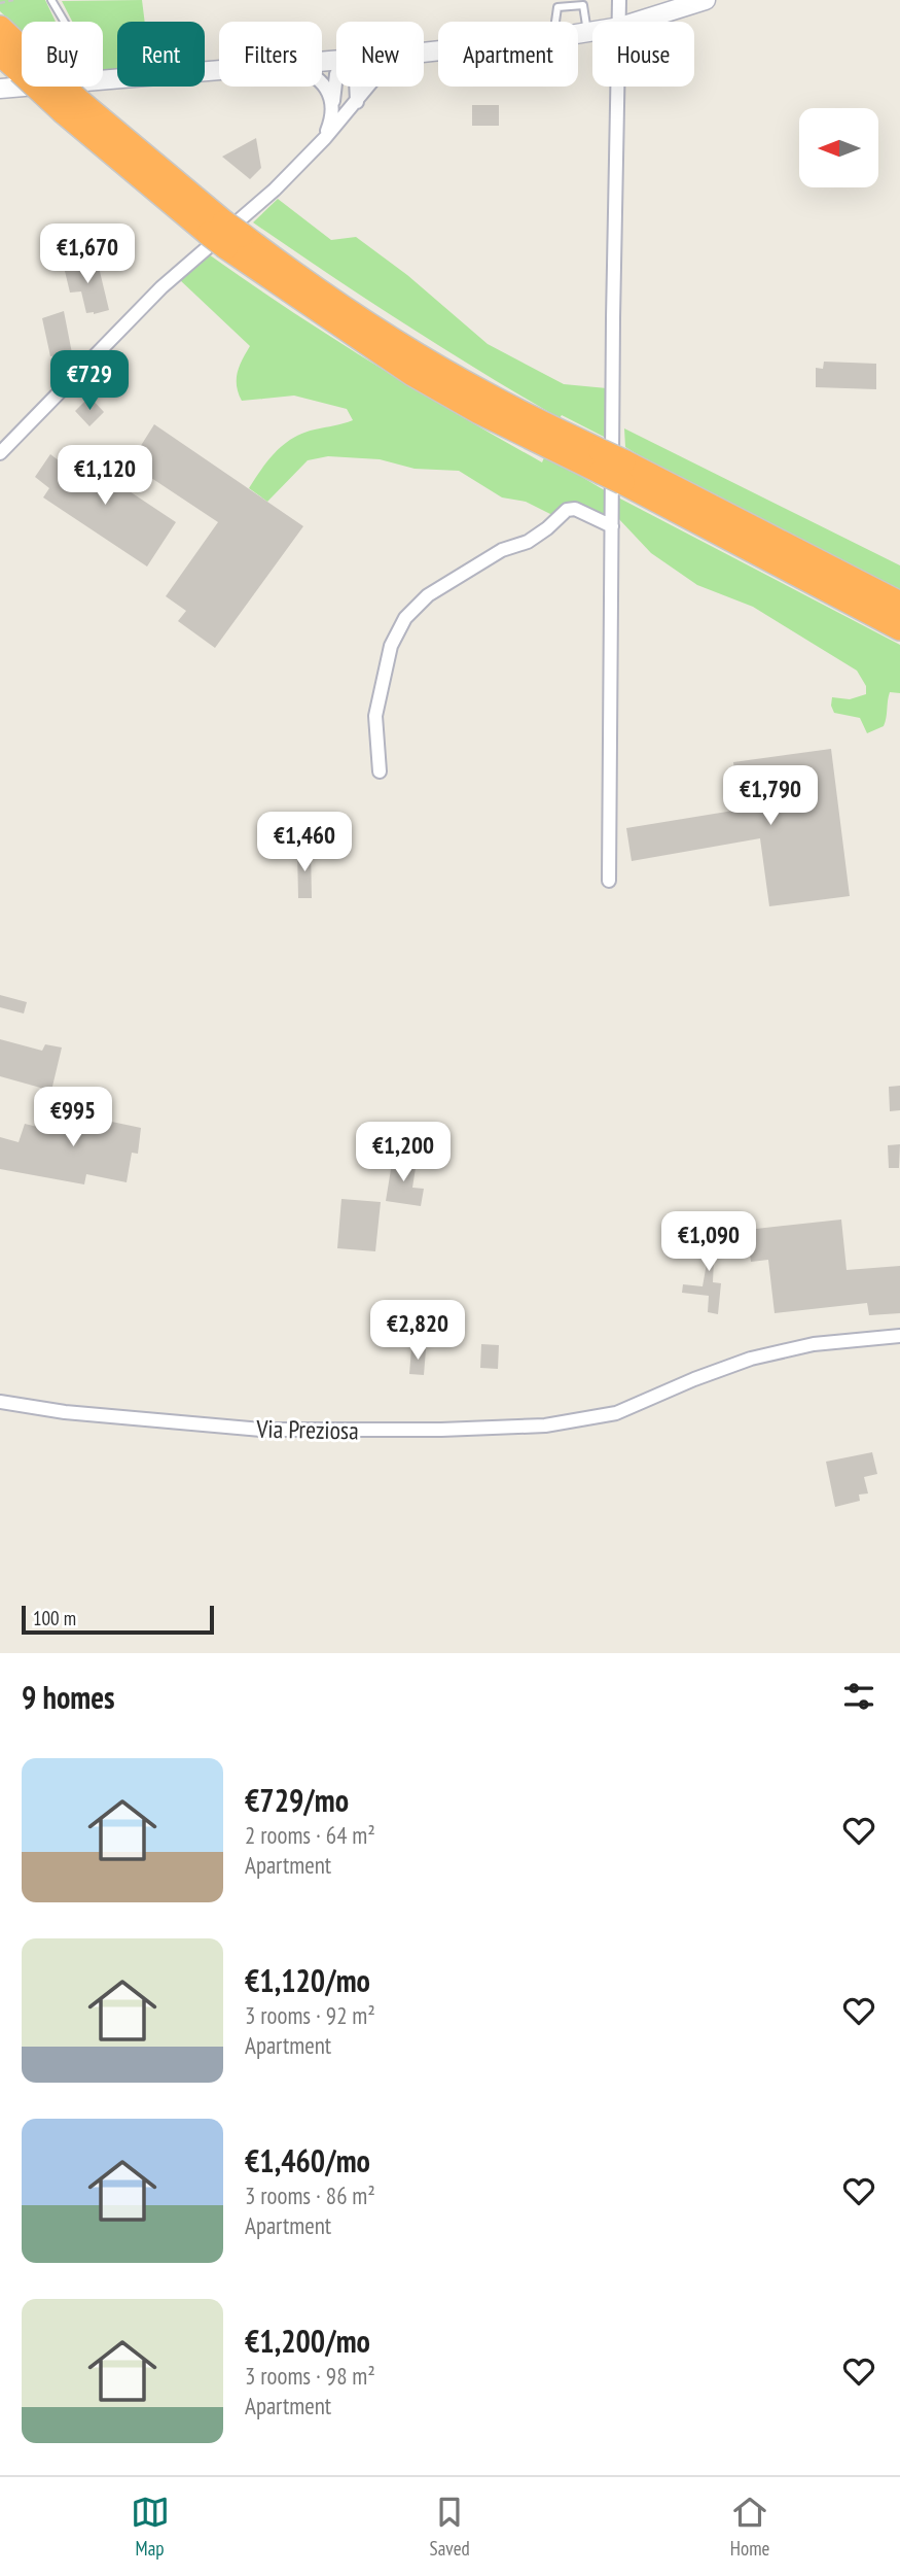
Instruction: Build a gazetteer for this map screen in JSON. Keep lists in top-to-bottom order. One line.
{"streets":{"street":["Via Preziosa"]},"scale_bar":"100 m","north":"left","page":{"chip":["Buy","Rent","Filters","New","Apartment","House"],"price":["€1,670","€729","€1,120","€1,790","€1,460","€995","€1,200","€1,090","€2,820"],"scale":"100 m","heading":"9 homes","list":[{"name":"€729/mo","note":"2 rooms · 64 m² · Apartment"},{"name":"€1,120/mo","note":"3 rooms · 92 m² · Apartment"},{"name":"€1,460/mo","note":"3 rooms · 86 m² · Apartment"},{"name":"€1,200/mo","note":"3 rooms · 98 m² · Apartment"}],"tabs":["Map","Saved","Home"]}}
